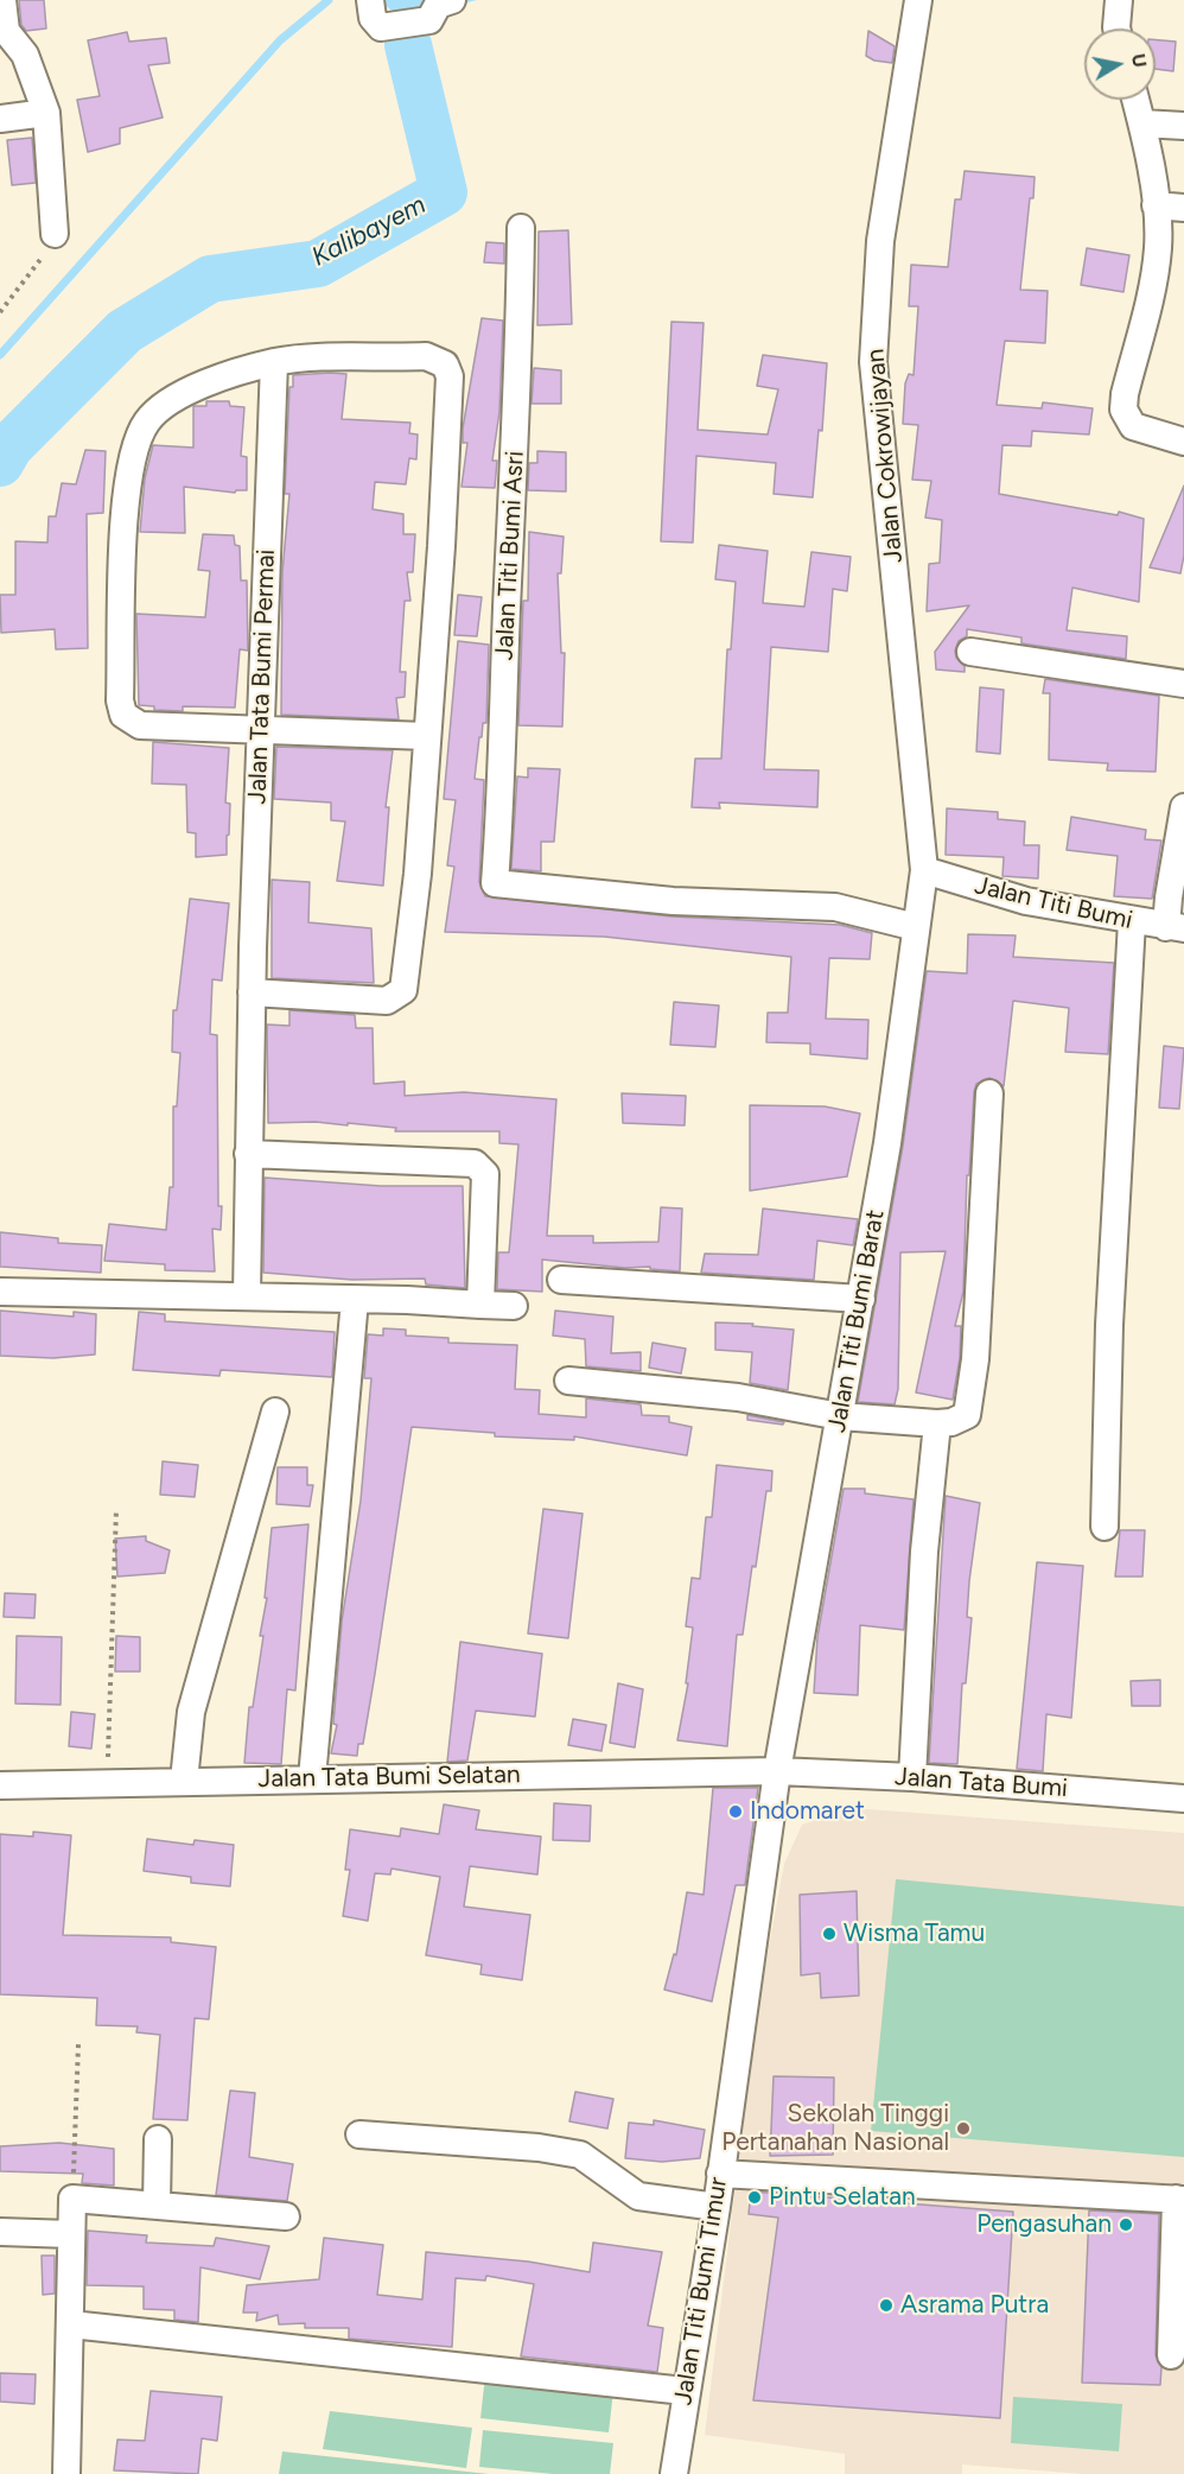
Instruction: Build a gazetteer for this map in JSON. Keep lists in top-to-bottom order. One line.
{"streets":{"street":["Jalan Cokrowijayan","Jalan Titi Bumi Asri","Jalan Tata Bumi Permai","Jalan Titi Bumi","Jalan Titi Bumi Barat","Jalan Tata Bumi Selatan","Jalan Tata Bumi","Jalan Titi Bumi Timur"]},"crossings":[["Jalan Cokrowijayan","Jalan Titi Bumi"],["Jalan Cokrowijayan","Jalan Titi Bumi Barat"],["Jalan Titi Bumi Asri","Jalan Titi Bumi Barat"],["Jalan Titi Bumi","Jalan Titi Bumi Barat"],["Jalan Titi Bumi Barat","Jalan Tata Bumi Selatan"],["Jalan Titi Bumi Barat","Jalan Tata Bumi"],["Jalan Titi Bumi Barat","Jalan Titi Bumi Timur"],["Jalan Tata Bumi Selatan","Jalan Tata Bumi"],["Jalan Tata Bumi Selatan","Jalan Titi Bumi Timur"],["Jalan Tata Bumi","Jalan Titi Bumi Timur"]],"water":["Kalibayem"],"places":["Indomaret","Wisma Tamu","Sekolah Tinggi Pertanahan Nasional","Pintu Selatan","Pengasuhan","Asrama Putra"],"north":"right"}
